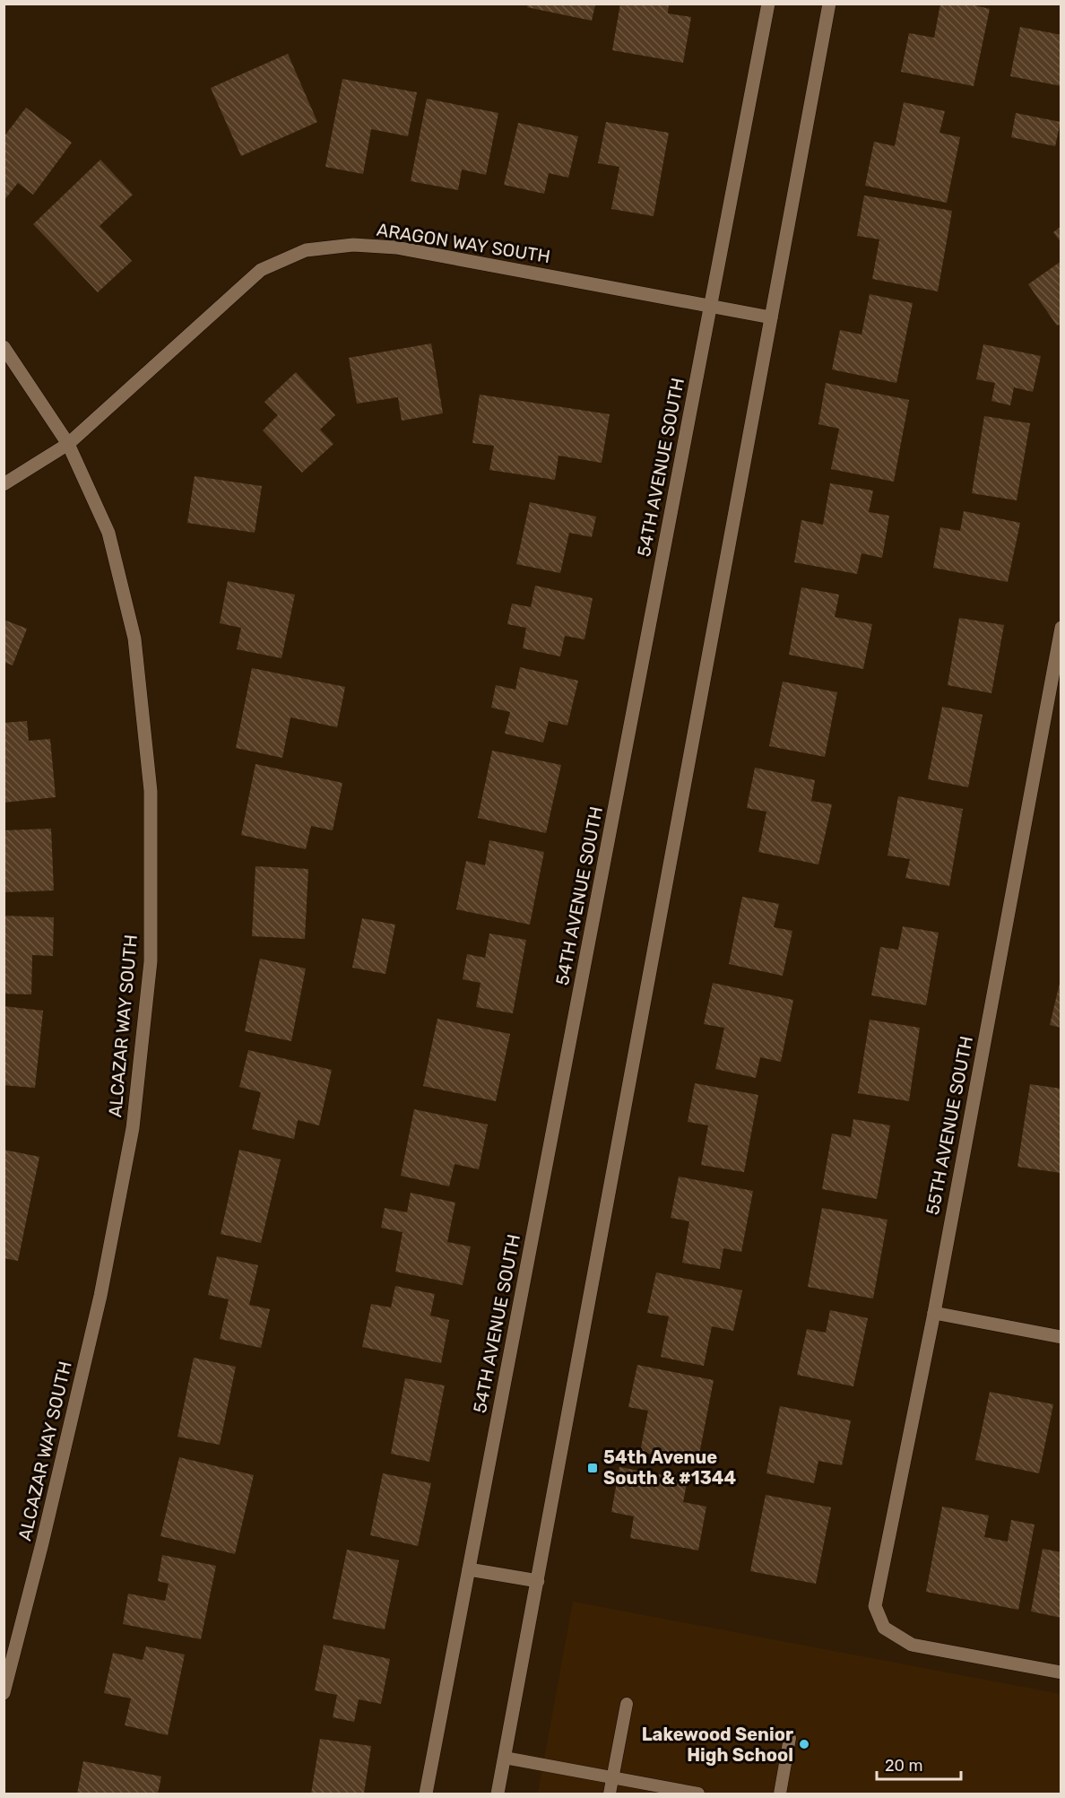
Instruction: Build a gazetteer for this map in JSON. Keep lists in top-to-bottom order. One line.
{"streets":{"street":["ARAGON WAY SOUTH","54TH AVENUE SOUTH","ALCAZAR WAY SOUTH","55TH AVENUE SOUTH"]},"crossings":[["ARAGON WAY SOUTH","54TH AVENUE SOUTH"],["ARAGON WAY SOUTH","ALCAZAR WAY SOUTH"]],"places":{"transit":["54th Avenue South & #1344"],"other":["Lakewood Senior High School"]},"scale_bar":"20 m"}
